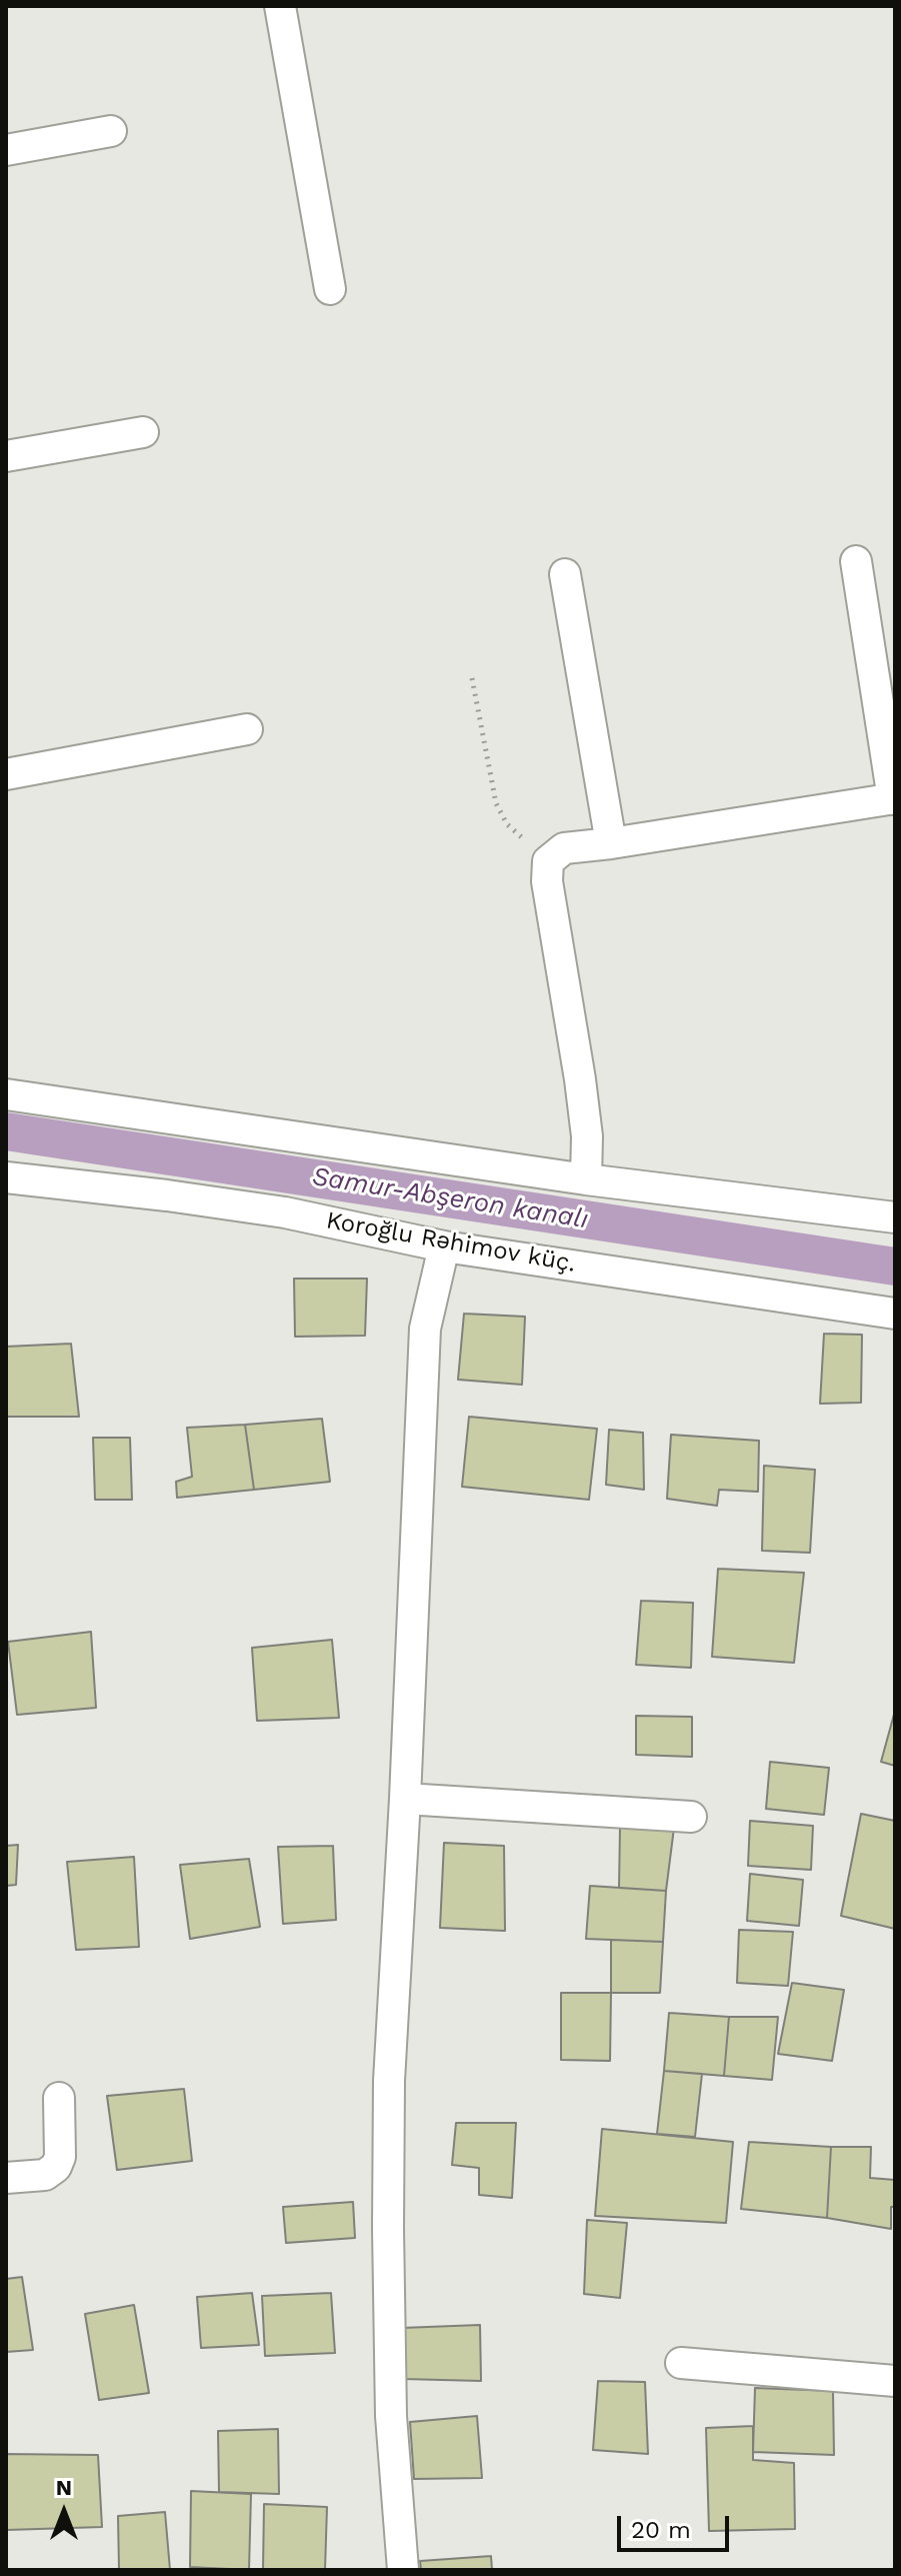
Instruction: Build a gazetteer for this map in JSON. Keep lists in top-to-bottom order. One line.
{"streets":{"street":["Koroğlu Rəhimov küç."]},"water":["Samur-Abşeron kanalı"],"scale_bar":"20 m","north":"top"}
